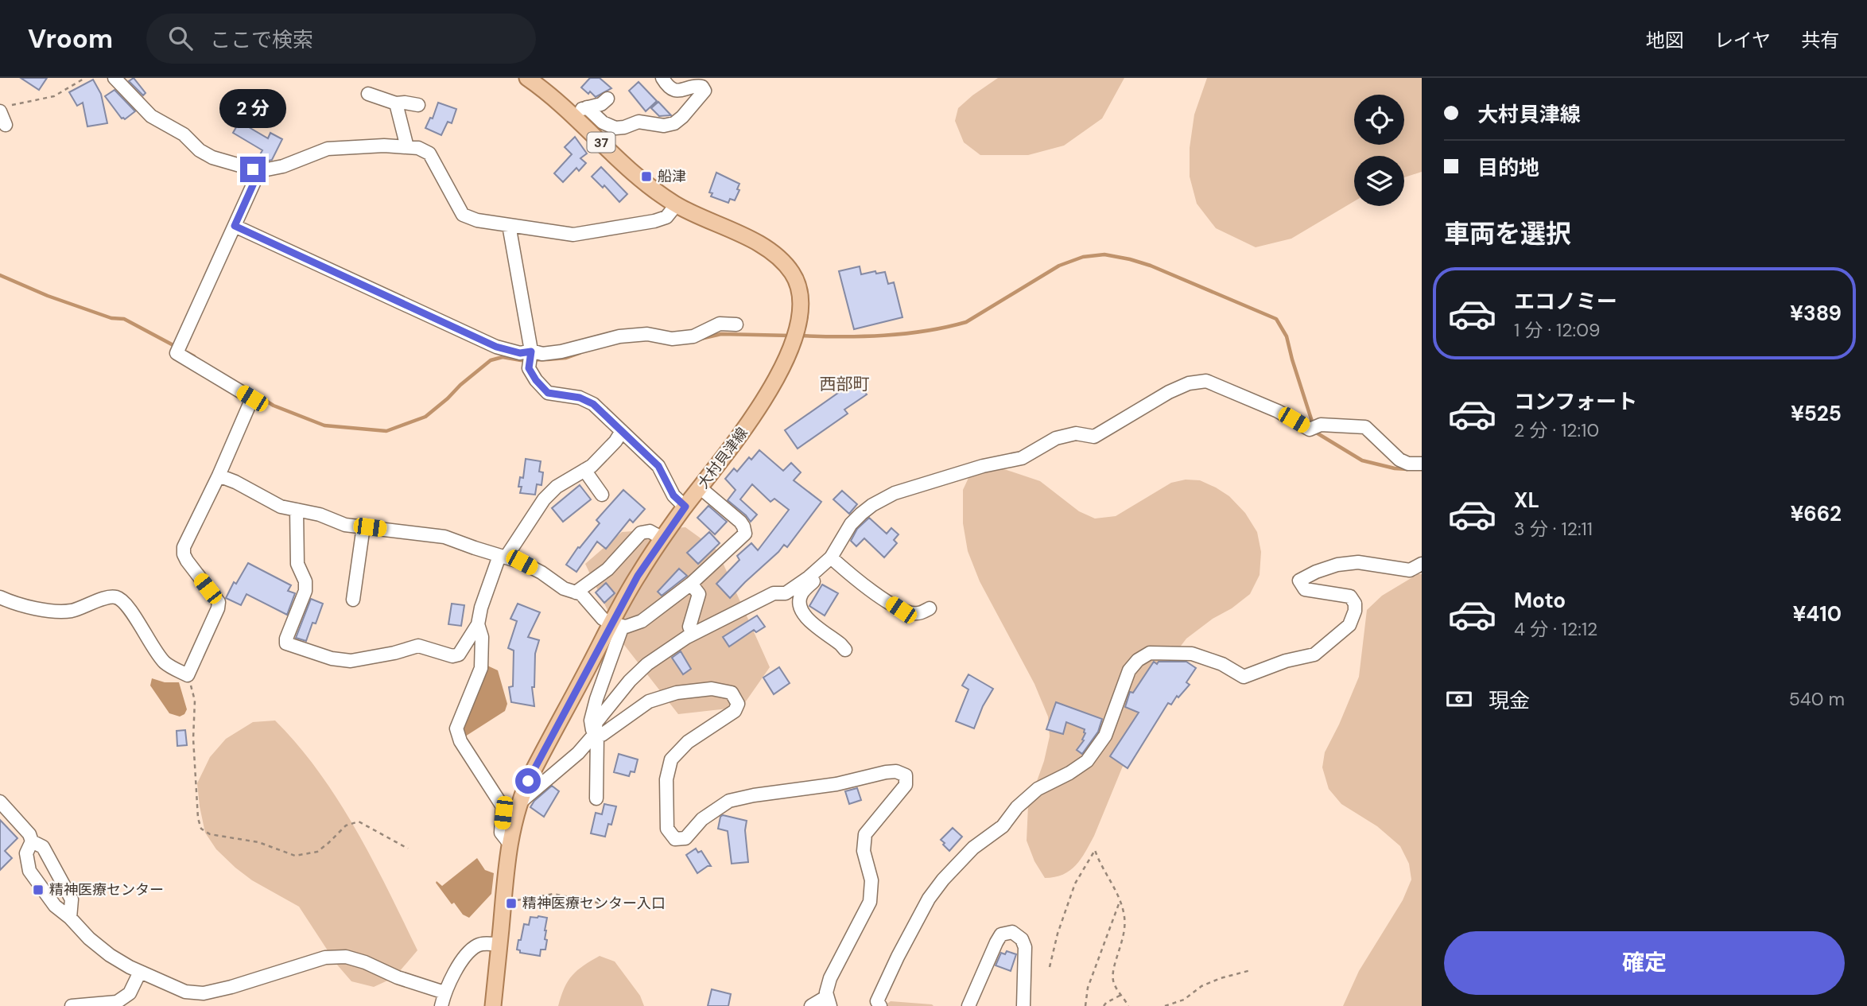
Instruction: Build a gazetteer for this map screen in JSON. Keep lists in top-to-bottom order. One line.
{"streets":{"main road":["37","大村貝津線"]},"districts":["西部町"],"places":{"transit":["船津","精神医療センター","精神医療センター入口"]},"page":{"header":"Vroom","search":"ここで検索","nav":["地図","レイヤ","共有"],"banner":["大村貝津線","目的地"],"bubble":"2 分","heading":"車両を選択","list":[{"name":"エコノミー","note":"1 分 · 12:09","value":"¥389"},{"name":"コンフォート","note":"2 分 · 12:10","value":"¥525"},{"name":"XL","note":"3 分 · 12:11","value":"¥662"},{"name":"Moto","note":"4 分 · 12:12","value":"¥410"}],"pay":["現金","540 m"],"buttons":"確定"}}
